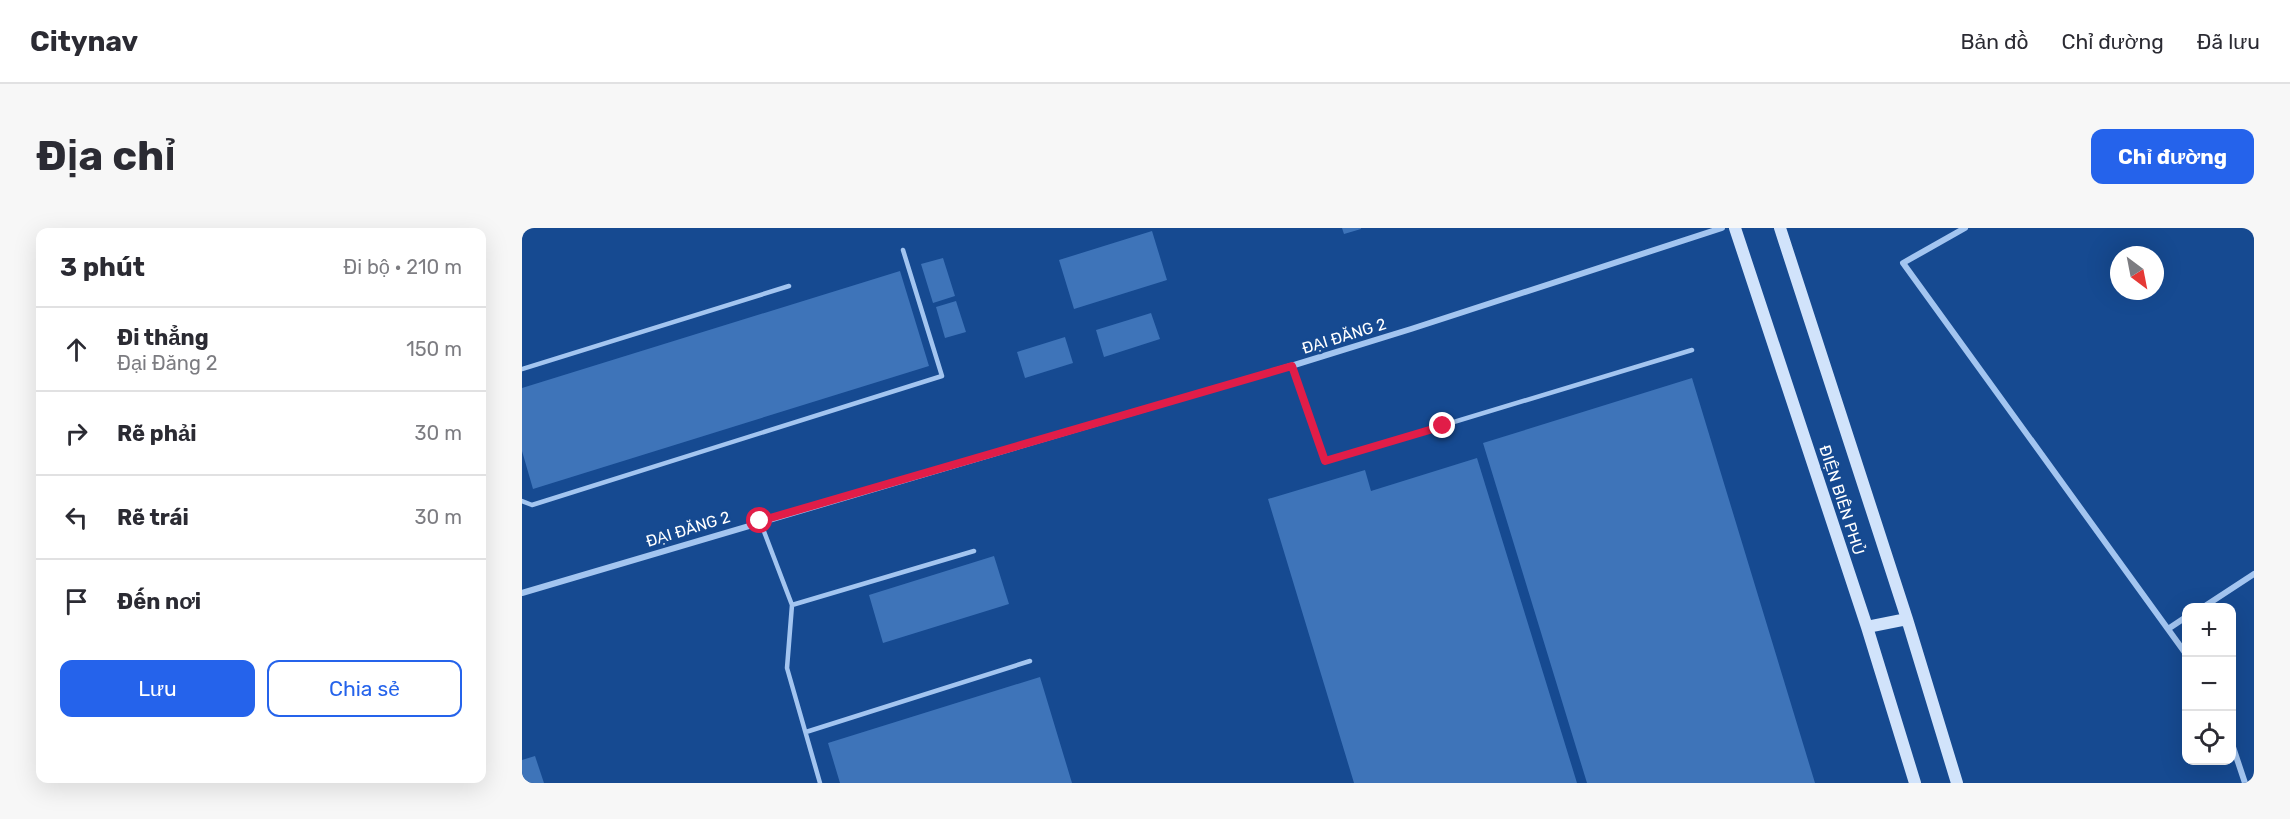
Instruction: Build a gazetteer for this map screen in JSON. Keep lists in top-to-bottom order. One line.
{"streets":{"main road":["ĐIỆN BIÊN PHỦ"],"street":["ĐẠI ĐĂNG 2"]},"north":"bottom right","page":{"header":"Citynav","nav":["Bản đồ","Chỉ đường","Đã lưu"],"buttons":["Chỉ đường",["Lưu","Chia sẻ"]],"title":"Địa chỉ","heading":["3 phút","Đi bộ · 210 m"],"list":[["Đi thẳng","Đại Đăng 2","150 m"],["Rẽ phải","30 m"],["Rẽ trái","30 m"],"Đến nơi"],"map_buttons":["+","−"]}}
